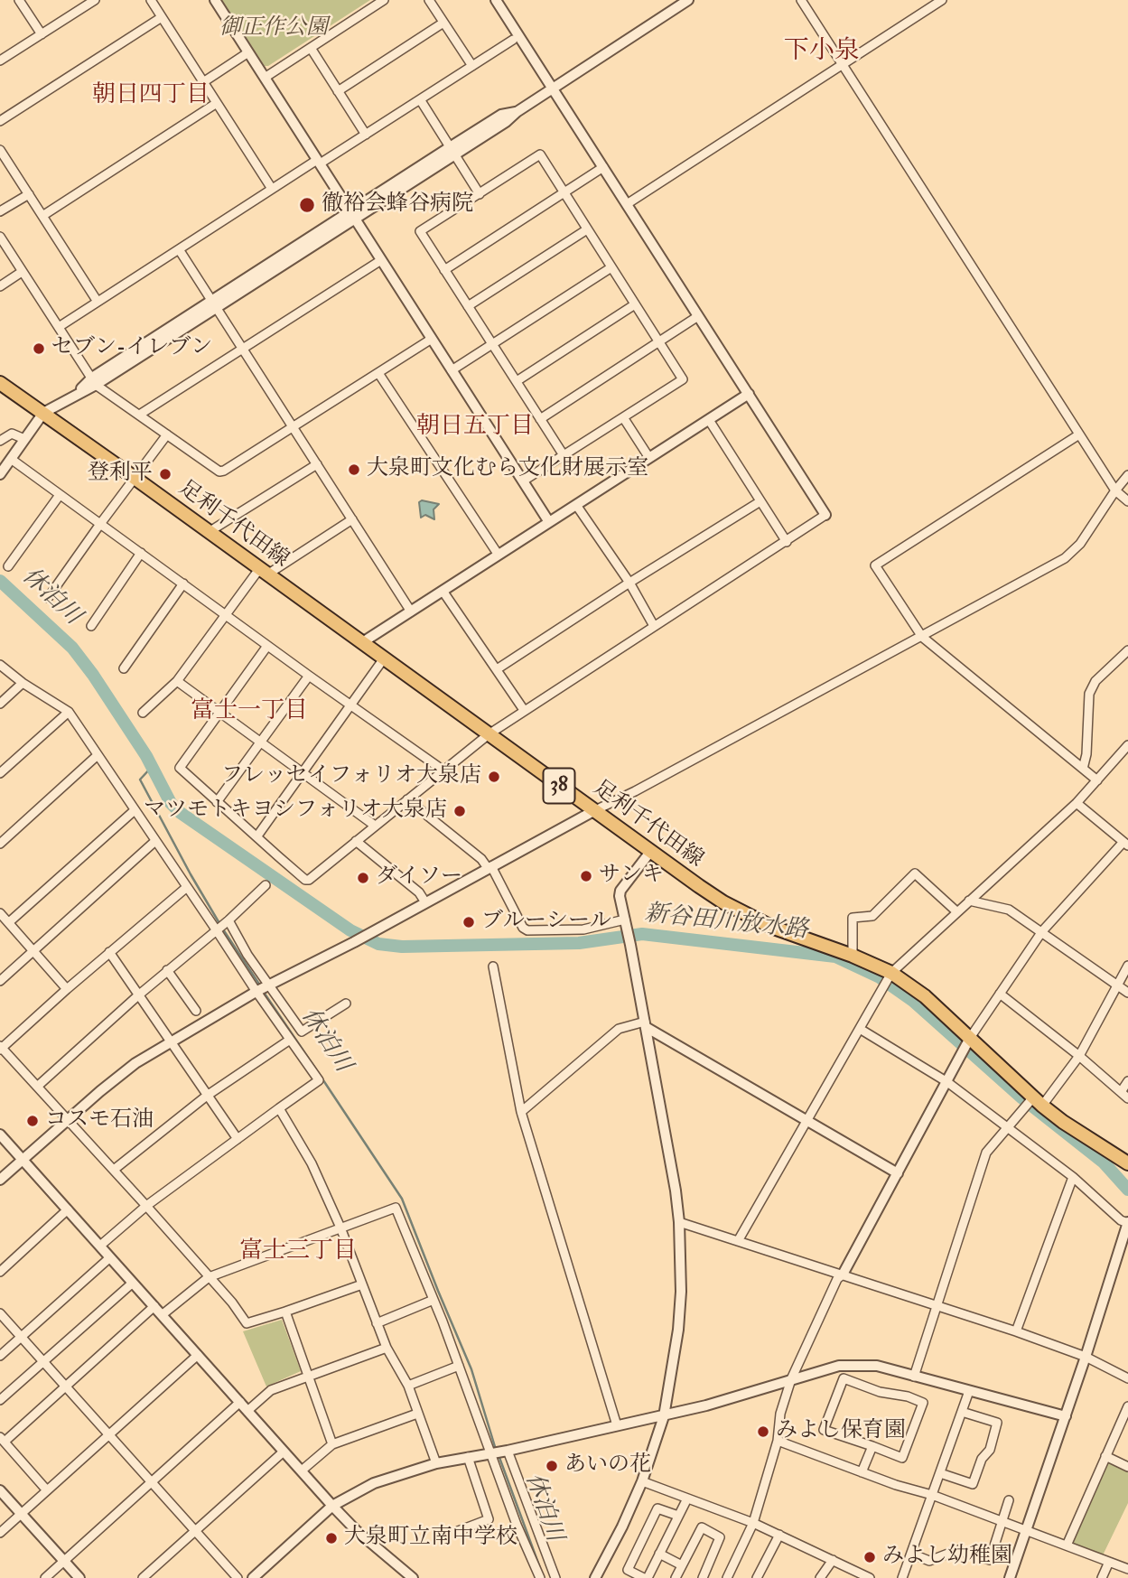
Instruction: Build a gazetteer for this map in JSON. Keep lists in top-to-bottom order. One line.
{"streets":{"main road":["足利千代田線","38"]},"districts":["下小泉","朝日四丁目","朝日五丁目","富士一丁目","富士三丁目"],"water":["休泊川","新谷田川放水路"],"parks":["御正作公園"],"places":["徹裕会蜂谷病院","セブン-イレブン","大泉町文化むら文化財展示室","登利平","フレッセイフォリオ大泉店","マツモトキヨシフォリオ大泉店","サンキ","ダイソー","ブルーシール","コスモ石油","みよし保育園","あいの花","大泉町立南中学校","みよし幼稚園"]}
